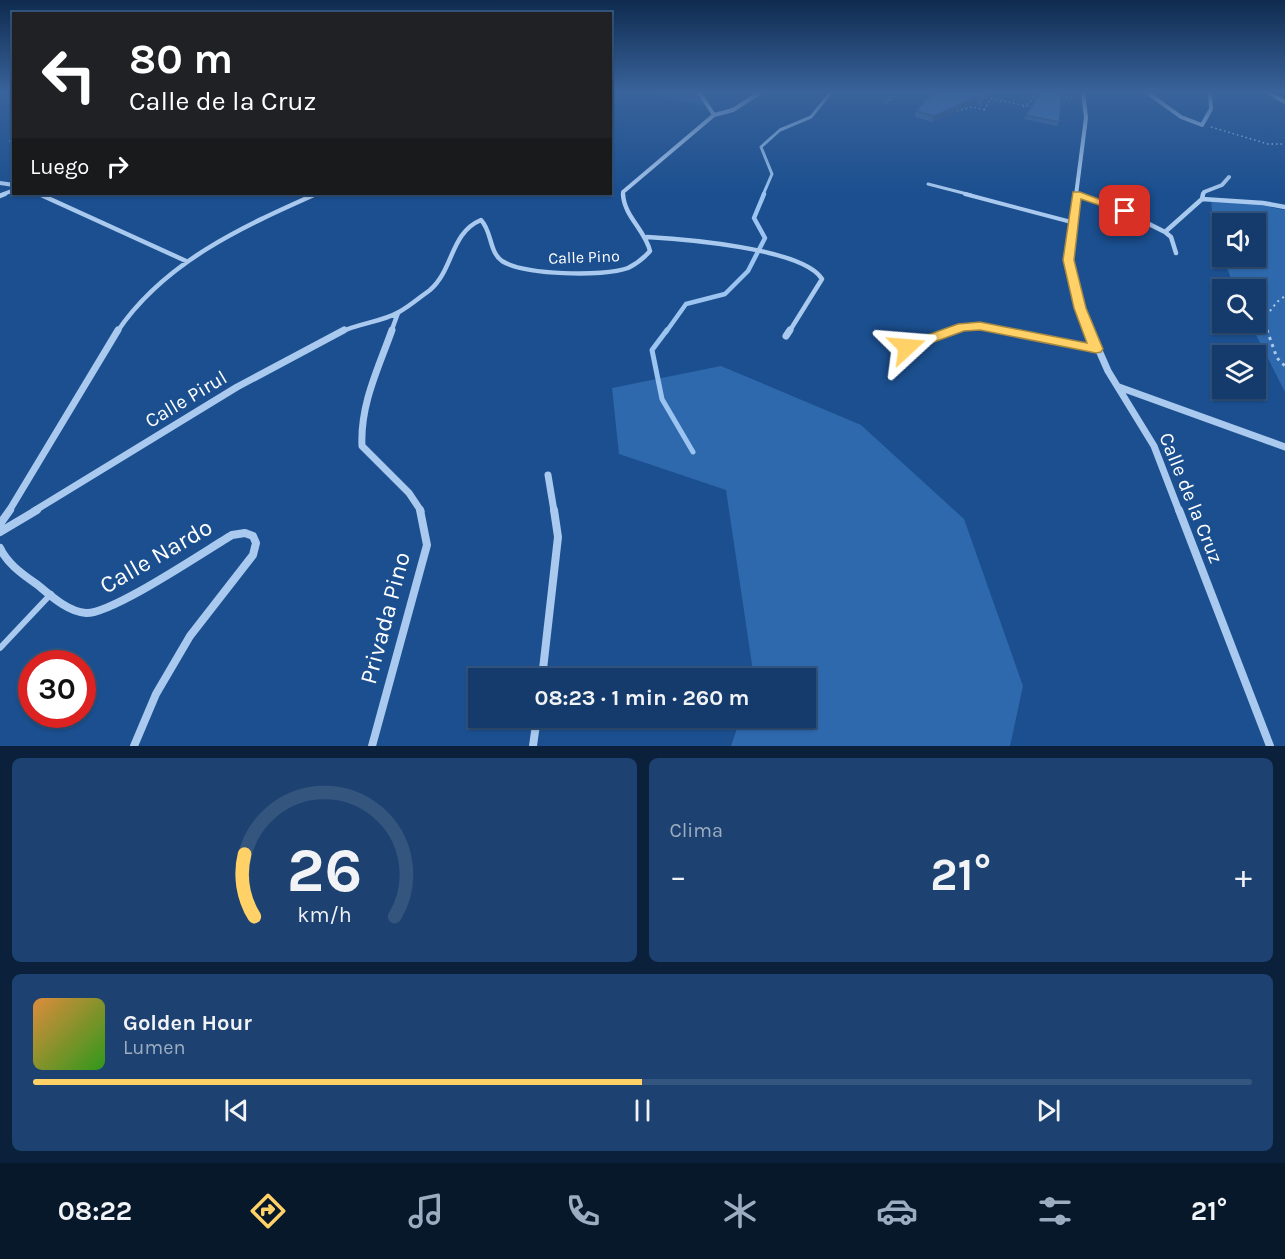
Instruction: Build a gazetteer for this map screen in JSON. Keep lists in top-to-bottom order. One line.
{"streets":{"street":["Calle Pino","Calle Pirul","Calle de la Cruz","Calle Nardo","Privada Pino"]},"crossings":[["Calle Pino","Calle Pirul"],["Calle Pino","Privada Pino"],["Calle Pirul","Privada Pino"]],"page":{"turn":["80 m","Calle de la Cruz"],"then":"Luego","limit":"30","trip":"08:23 · 1 min · 260 m","tile":"Clima","heat":["−","21°","+"],"song":["Golden Hour","Lumen"],"tabs":["08:22","21°"],"gauge":["26","km/h"]}}
